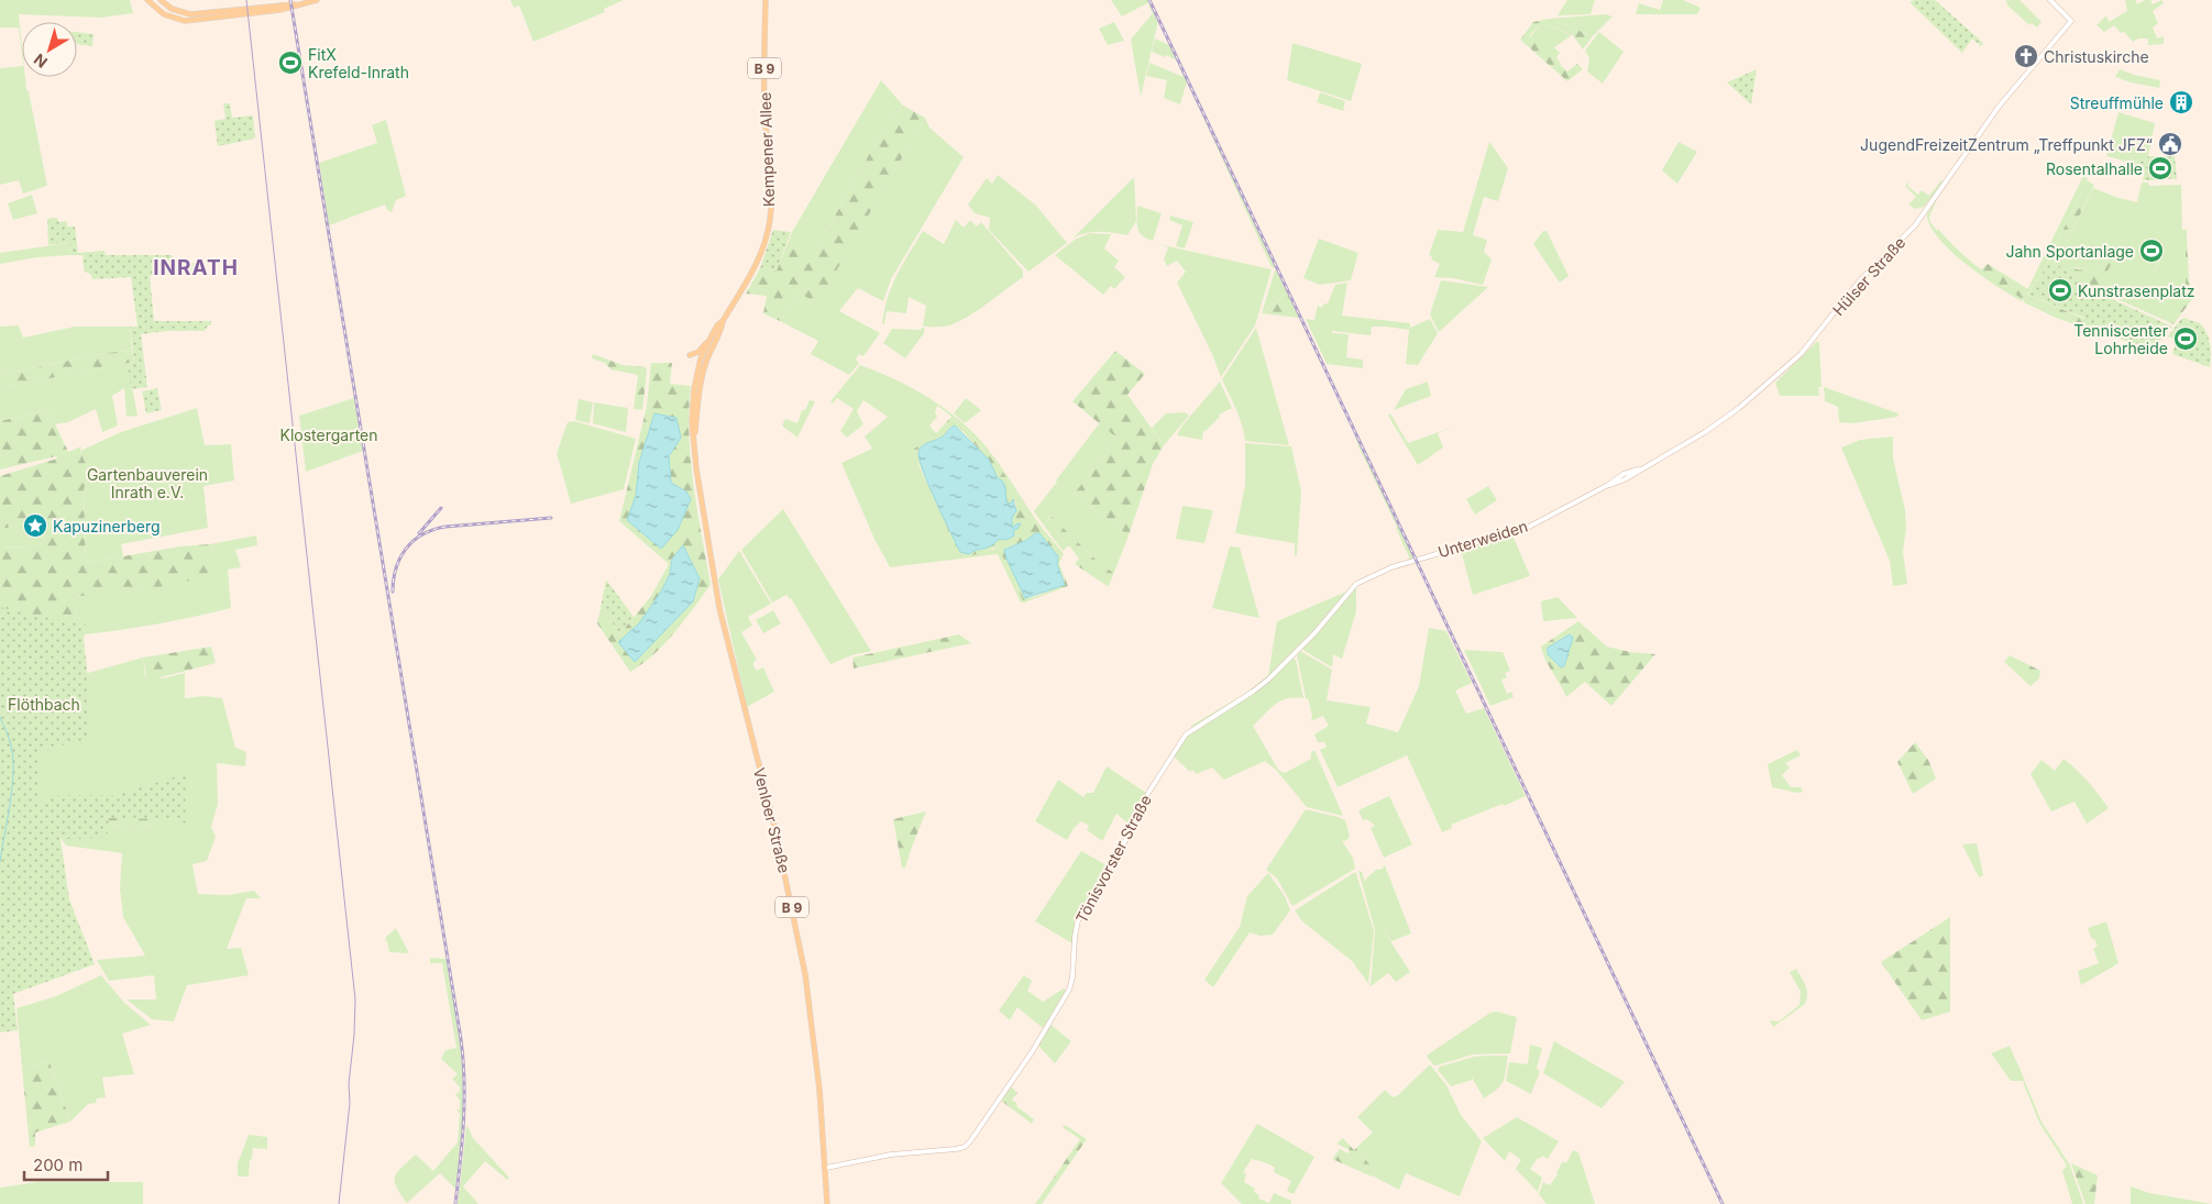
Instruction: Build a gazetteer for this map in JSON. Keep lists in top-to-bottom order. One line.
{"streets":{"main road":["B 9","Kempener Allee","Hülser Straße","Unterweiden","Venloer Straße","Tönisvorster Straße"]},"crossings":[["Kempener Allee","Venloer Straße"],["Hülser Straße","Unterweiden"],["Unterweiden","Tönisvorster Straße"],["Venloer Straße","Tönisvorster Straße"]],"districts":["INRATH"],"parks":["Klostergarten","Gartenbauverein Inrath e.V.","Flöthbach"],"places":{"church":["Christuskirche"],"sports":["FitX Krefeld-Inrath","Rosentalhalle","Jahn Sportanlage","Kunstrasenplatz","Tenniscenter Lohrheide"],"building":["Streuffmühle"],"public building":["JugendFreizeitZentrum „Treffpunkt JFZ“"],"place":["Kapuzinerberg"]},"scale_bar":"200 m","north":"bottom left"}
